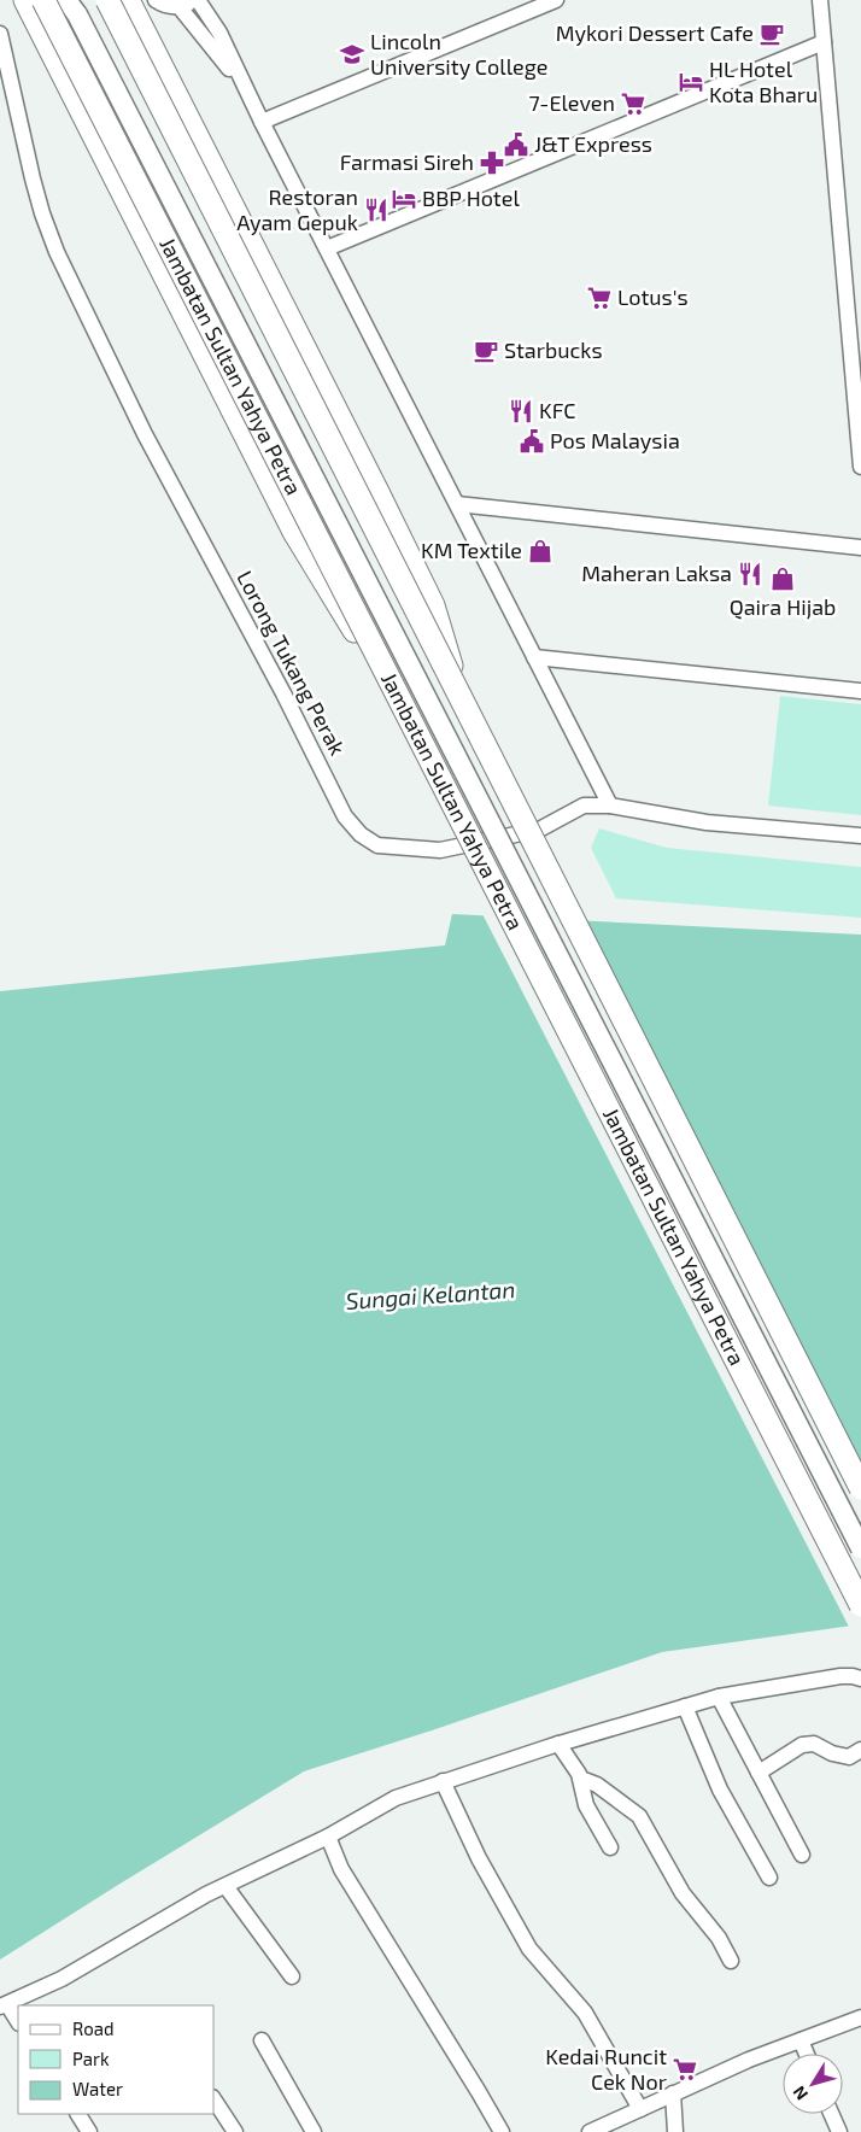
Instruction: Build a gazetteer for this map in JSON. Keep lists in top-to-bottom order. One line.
{"streets":{"highway":["Jambatan Sultan Yahya Petra"],"street":["Lorong Tukang Perak"]},"water":["Sungai Kelantan"],"places":{"cafe":["Mykori Dessert Cafe","Starbucks"],"school or university":["Lincoln University College"],"hotel":["HL Hotel Kota Bharu","BBP Hotel"],"supermarket":["7-Eleven","Lotus's","Kedai Runcit Cek Nor"],"public building":["J&T Express","Pos Malaysia"],"pharmacy":["Farmasi Sireh"],"restaurant":["Restoran Ayam Gepuk","KFC","Maheran Laksa"],"shop":["KM Textile","Qaira Hijab"]},"legend":["Road","Park","Water"],"north":"bottom left"}
